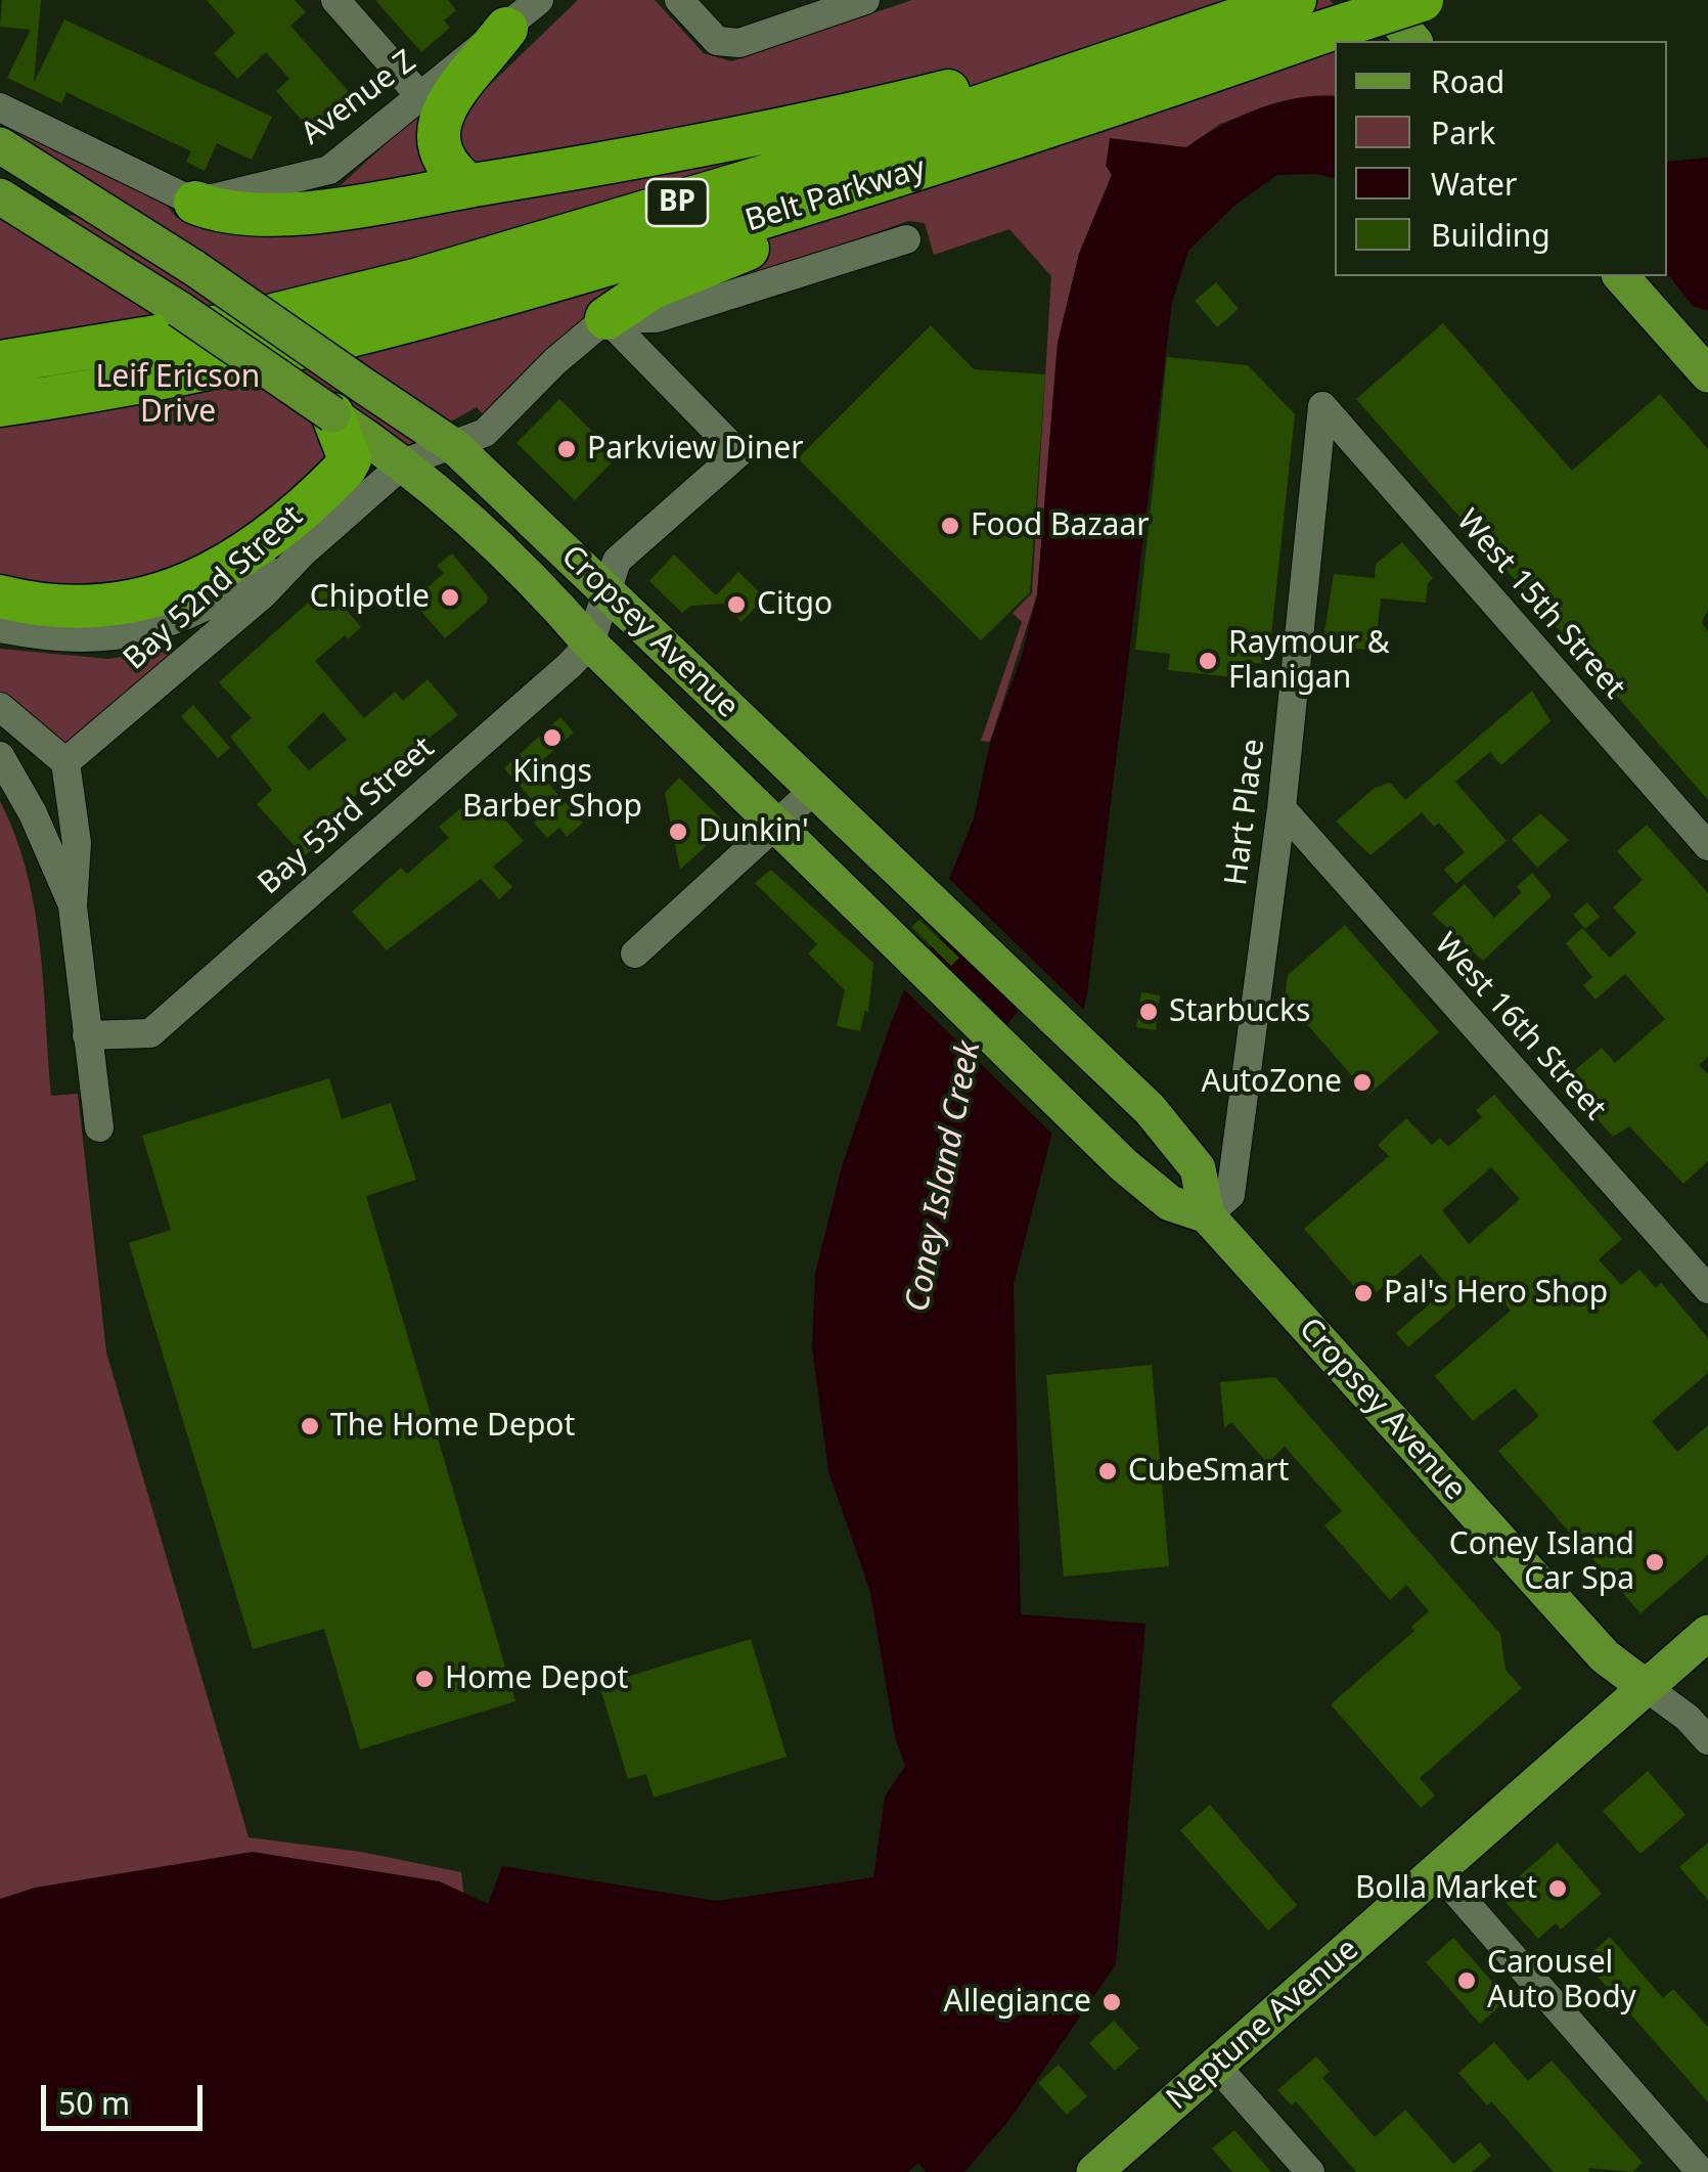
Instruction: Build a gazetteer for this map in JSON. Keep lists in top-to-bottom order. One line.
{"streets":{"highway":["Belt Parkway","BP"],"main road":["Cropsey Avenue","Neptune Avenue"],"street":["Avenue Z","Bay 52nd Street","West 15th Street","Hart Place","Bay 53rd Street","West 16th Street"]},"crossings":[["Bay 52nd Street","Cropsey Avenue"],["West 15th Street","Hart Place"],["Cropsey Avenue","Hart Place"],["Cropsey Avenue","Bay 53rd Street"],["Cropsey Avenue","Neptune Avenue"],["Hart Place","West 16th Street"]],"water":["Coney Island Creek"],"parks":["Leif Ericson Drive"],"places":["Parkview Diner","Food Bazaar","Chipotle","Citgo","Raymour & Flanigan","Kings Barber Shop","Dunkin'","Starbucks","AutoZone","Pal's Hero Shop","The Home Depot","CubeSmart","Coney Island Car Spa","Home Depot","Bolla Market","Carousel Auto Body","Allegiance"],"legend":["Road","Park","Water","Building"],"scale_bar":"50 m"}
